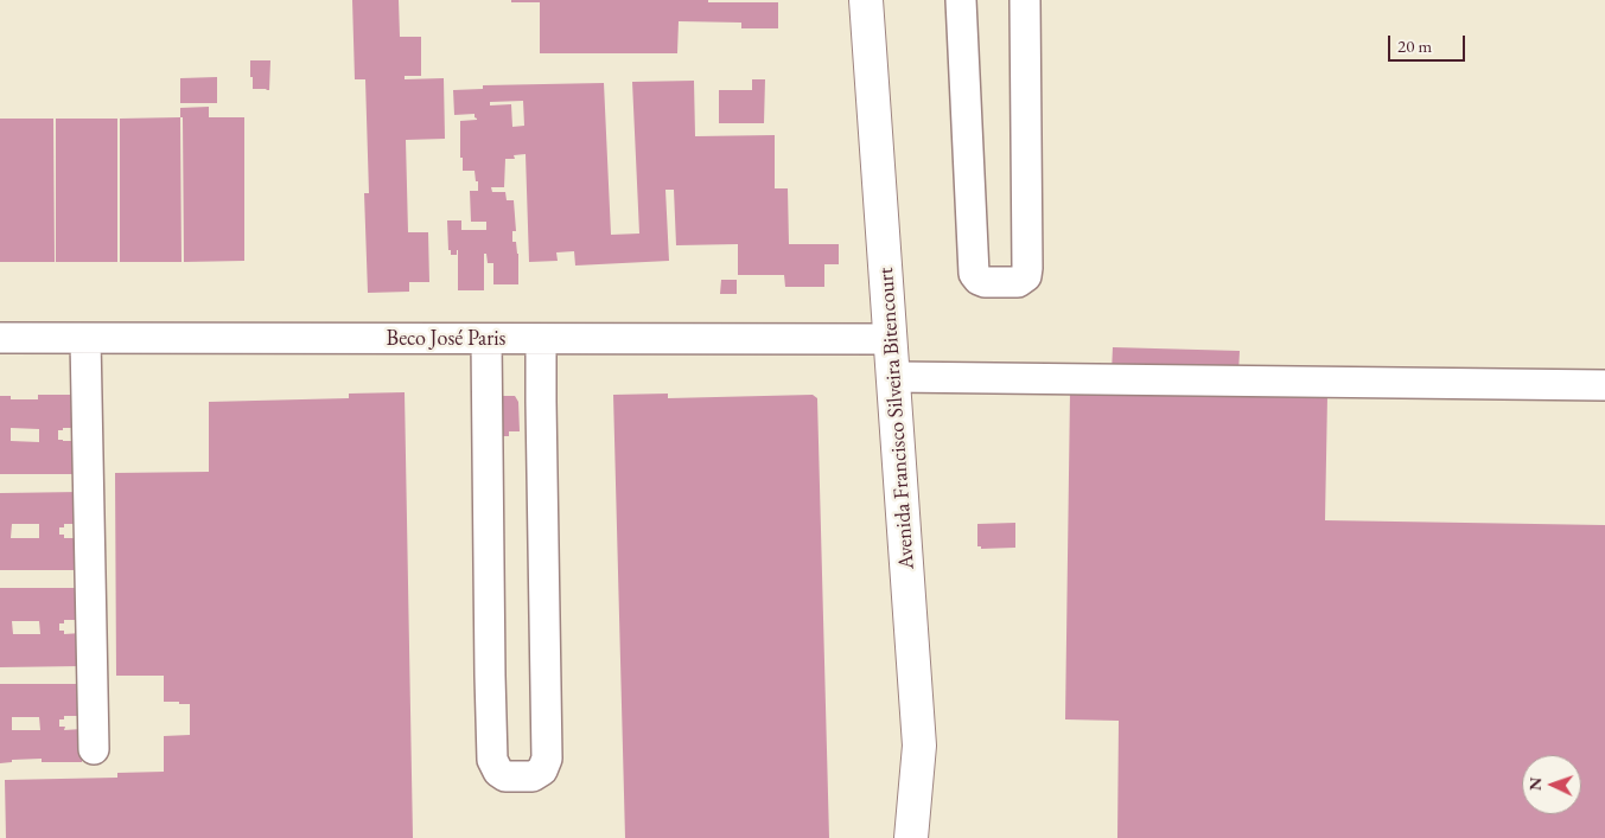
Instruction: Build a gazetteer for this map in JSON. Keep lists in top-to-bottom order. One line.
{"streets":{"main road":["Avenida Francisco Silveira Bitencourt"],"street":["Beco José Paris"]},"crossings":[["Beco José Paris","Avenida Francisco Silveira Bitencourt"]],"scale_bar":"20 m","north":"left"}
